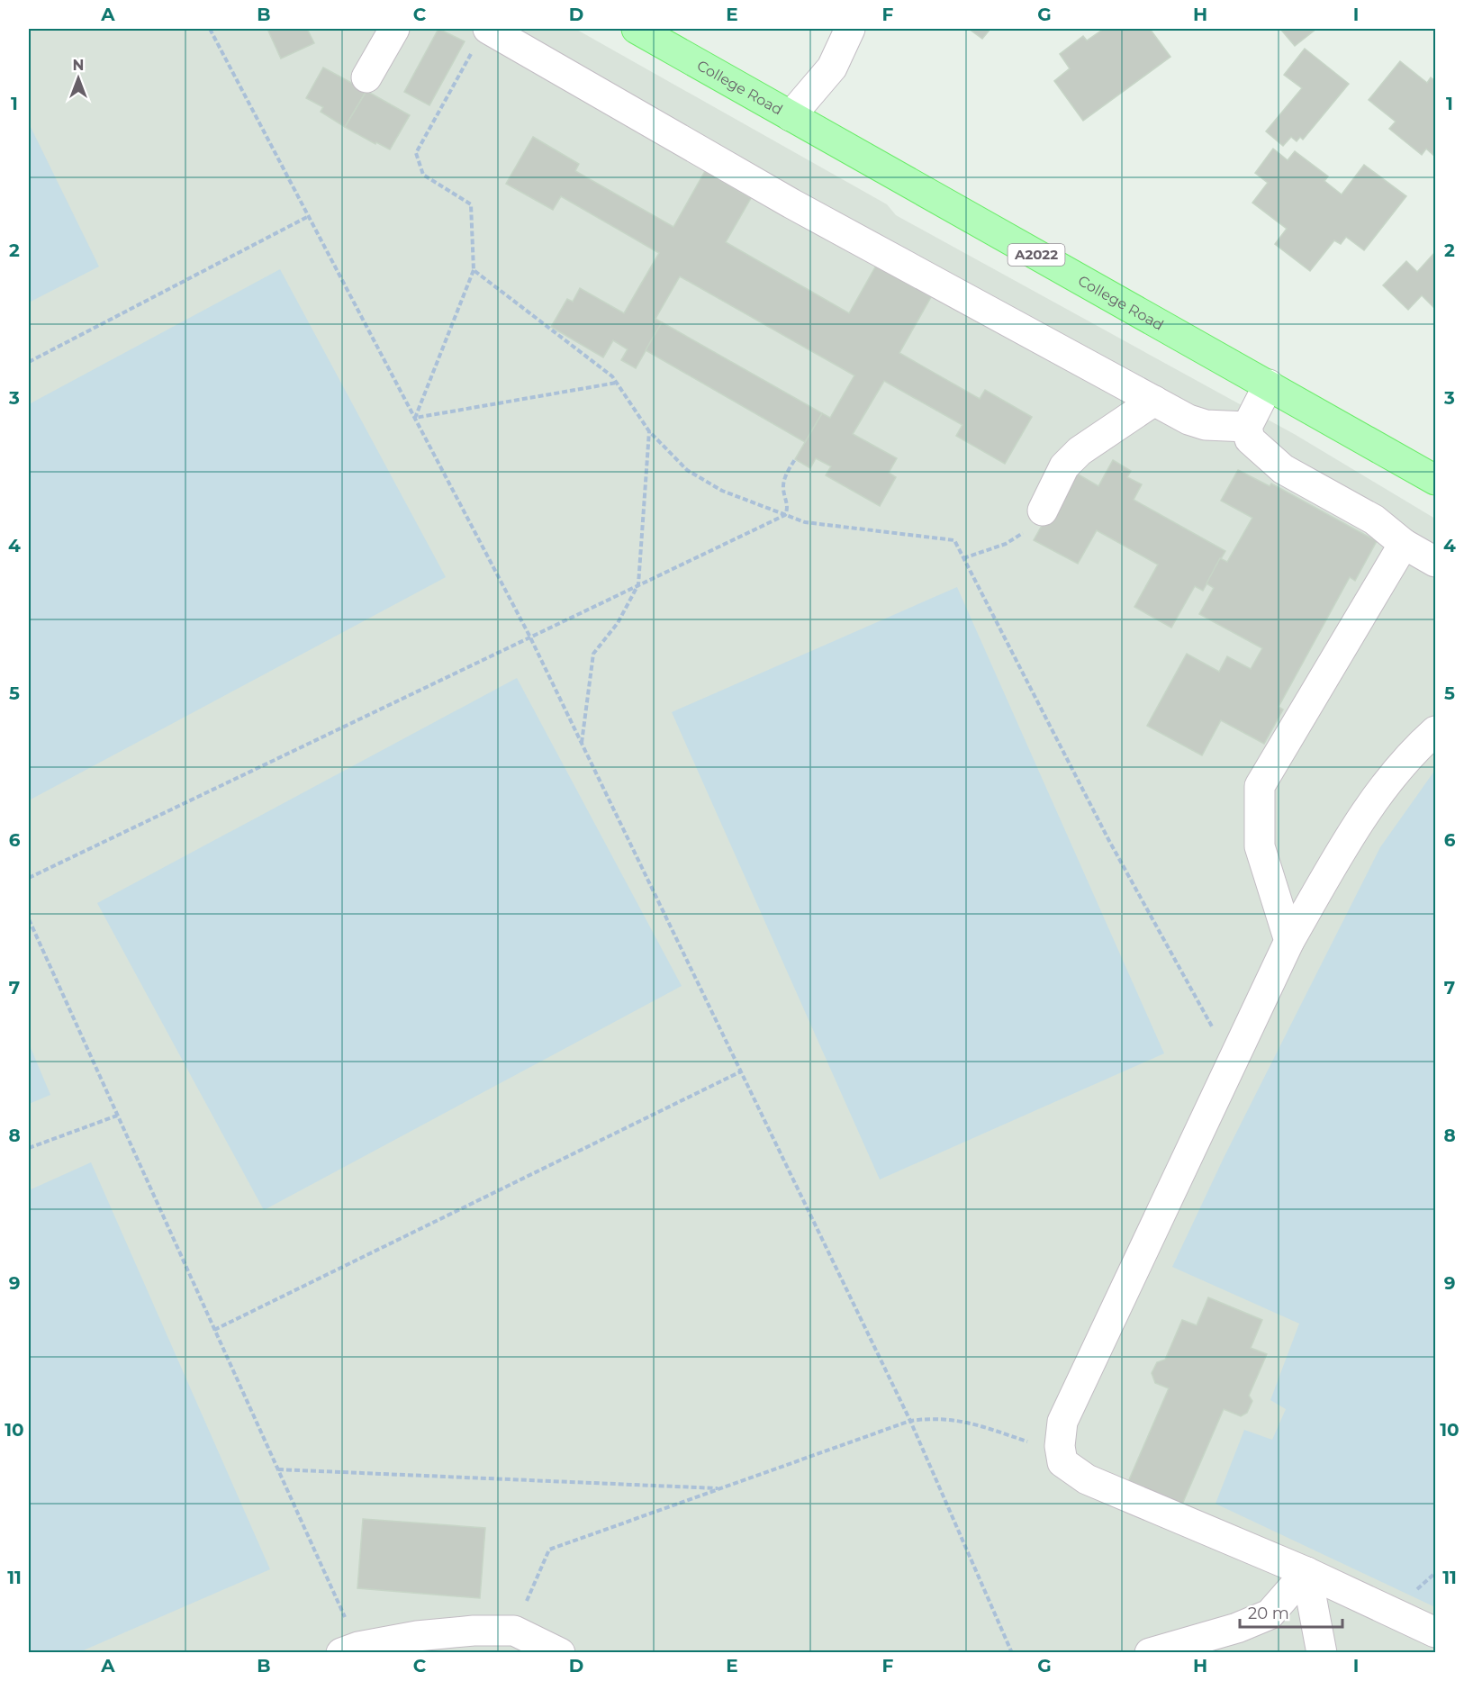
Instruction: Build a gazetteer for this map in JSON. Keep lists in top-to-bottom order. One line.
{"streets":{"main road":["College Road","A2022"]},"scale_bar":"20 m","north":"top","grid":{"columns":["A","B","C","D","E","F","G","H","I"],"rows":["1","2","3","4","5","6","7","8","9","10","11"]}}
